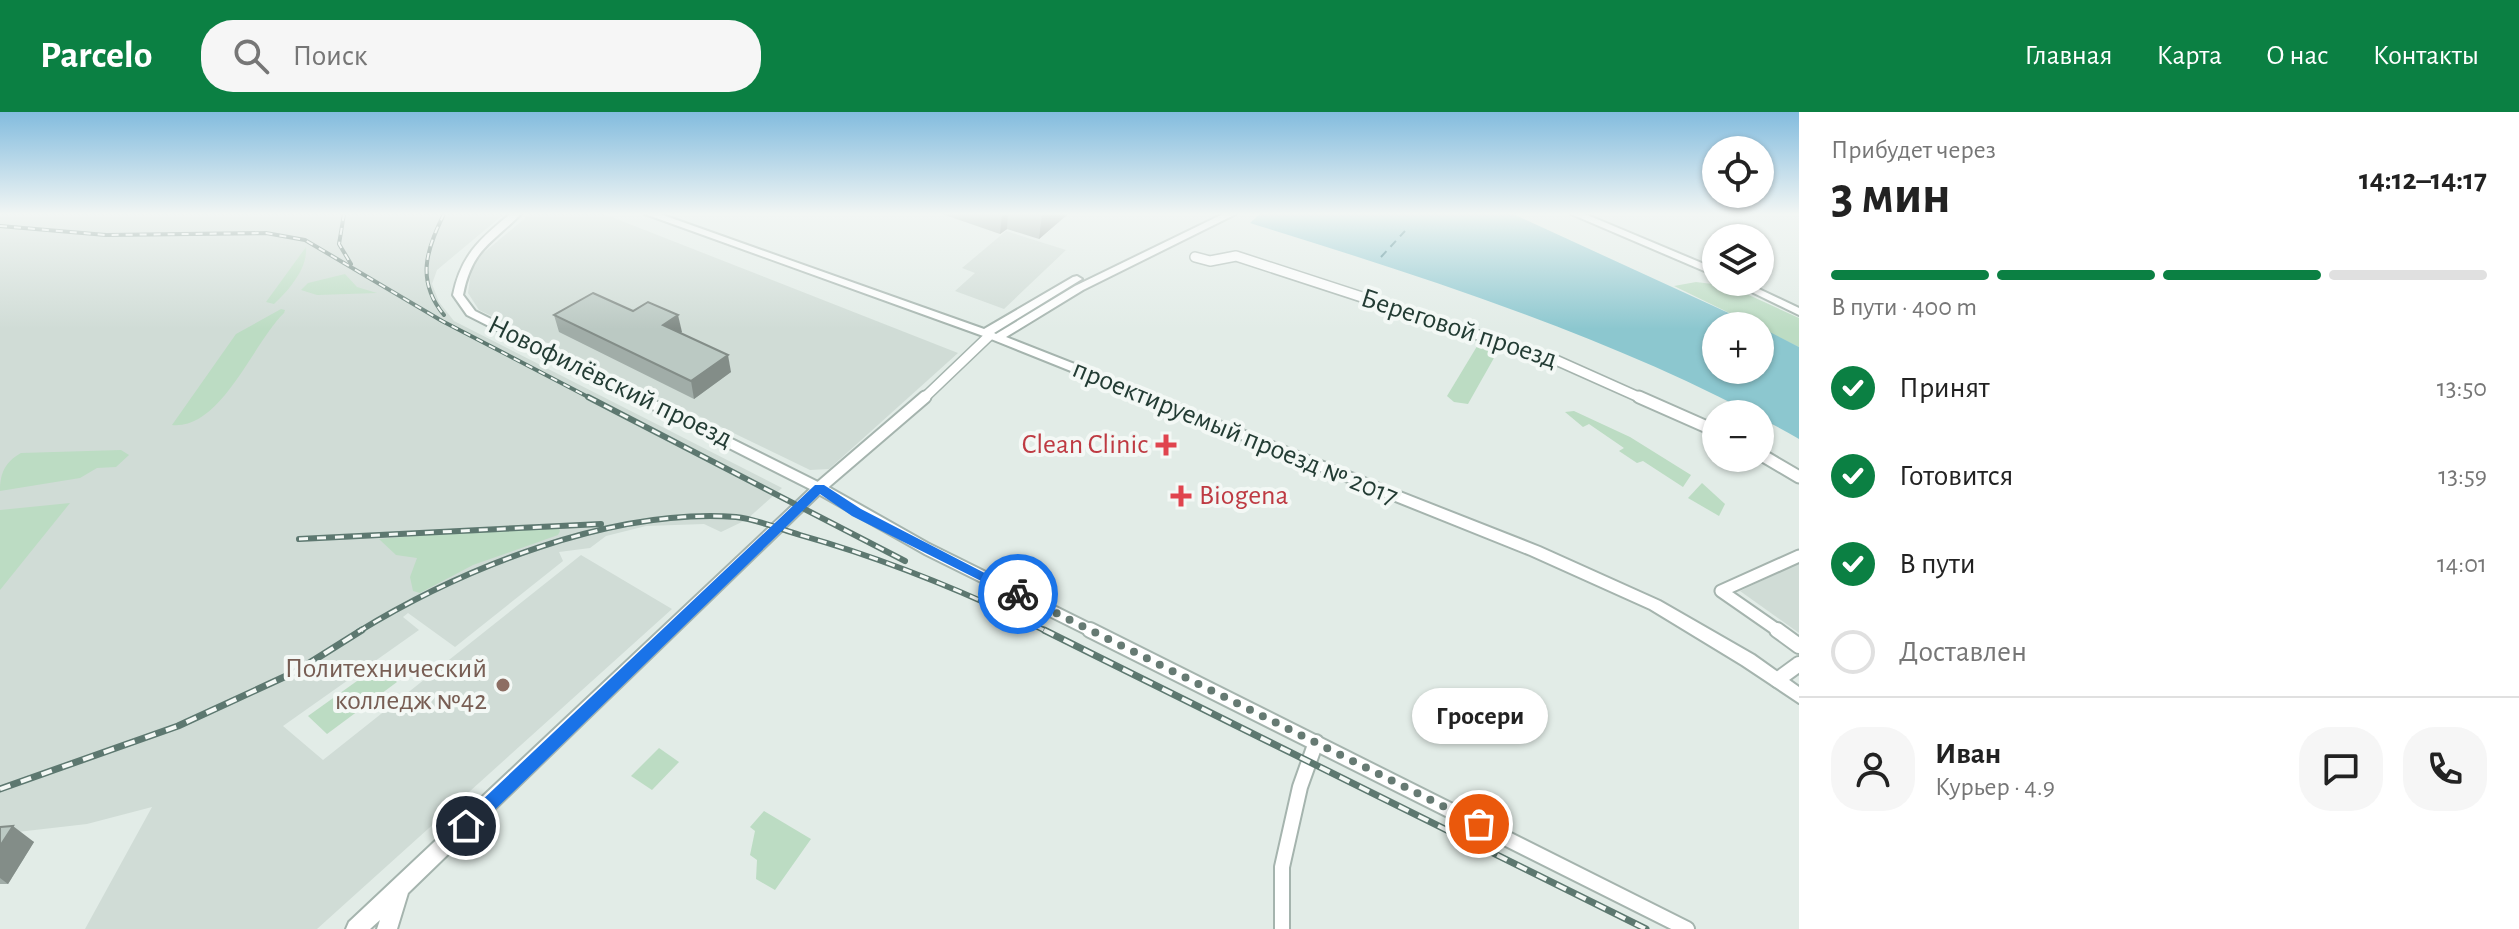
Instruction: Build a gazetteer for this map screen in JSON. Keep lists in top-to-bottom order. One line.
{"streets":{"street":["Береговой проезд","Новофилёвский проезд","проектируемый проезд № 2017"]},"places":{"health":["Clean Clinic","Biogena"],"other":["Политехнический колледж №42","Гросери"]},"page":{"header":"Parcelo","search":"Поиск","nav":["Главная","Карта","О нас","Контакты"],"heading":["3 мин","Прибудет через","14:12–14:17"],"panel":["Иван","Курьер · 4.9"],"map_buttons":["+","−"],"bar":"В пути · 400 m","list":[["Принят","13:50"],["Готовится","13:59"],["В пути","14:01"],"Доставлен"],"bubble":"Гросери"}}
